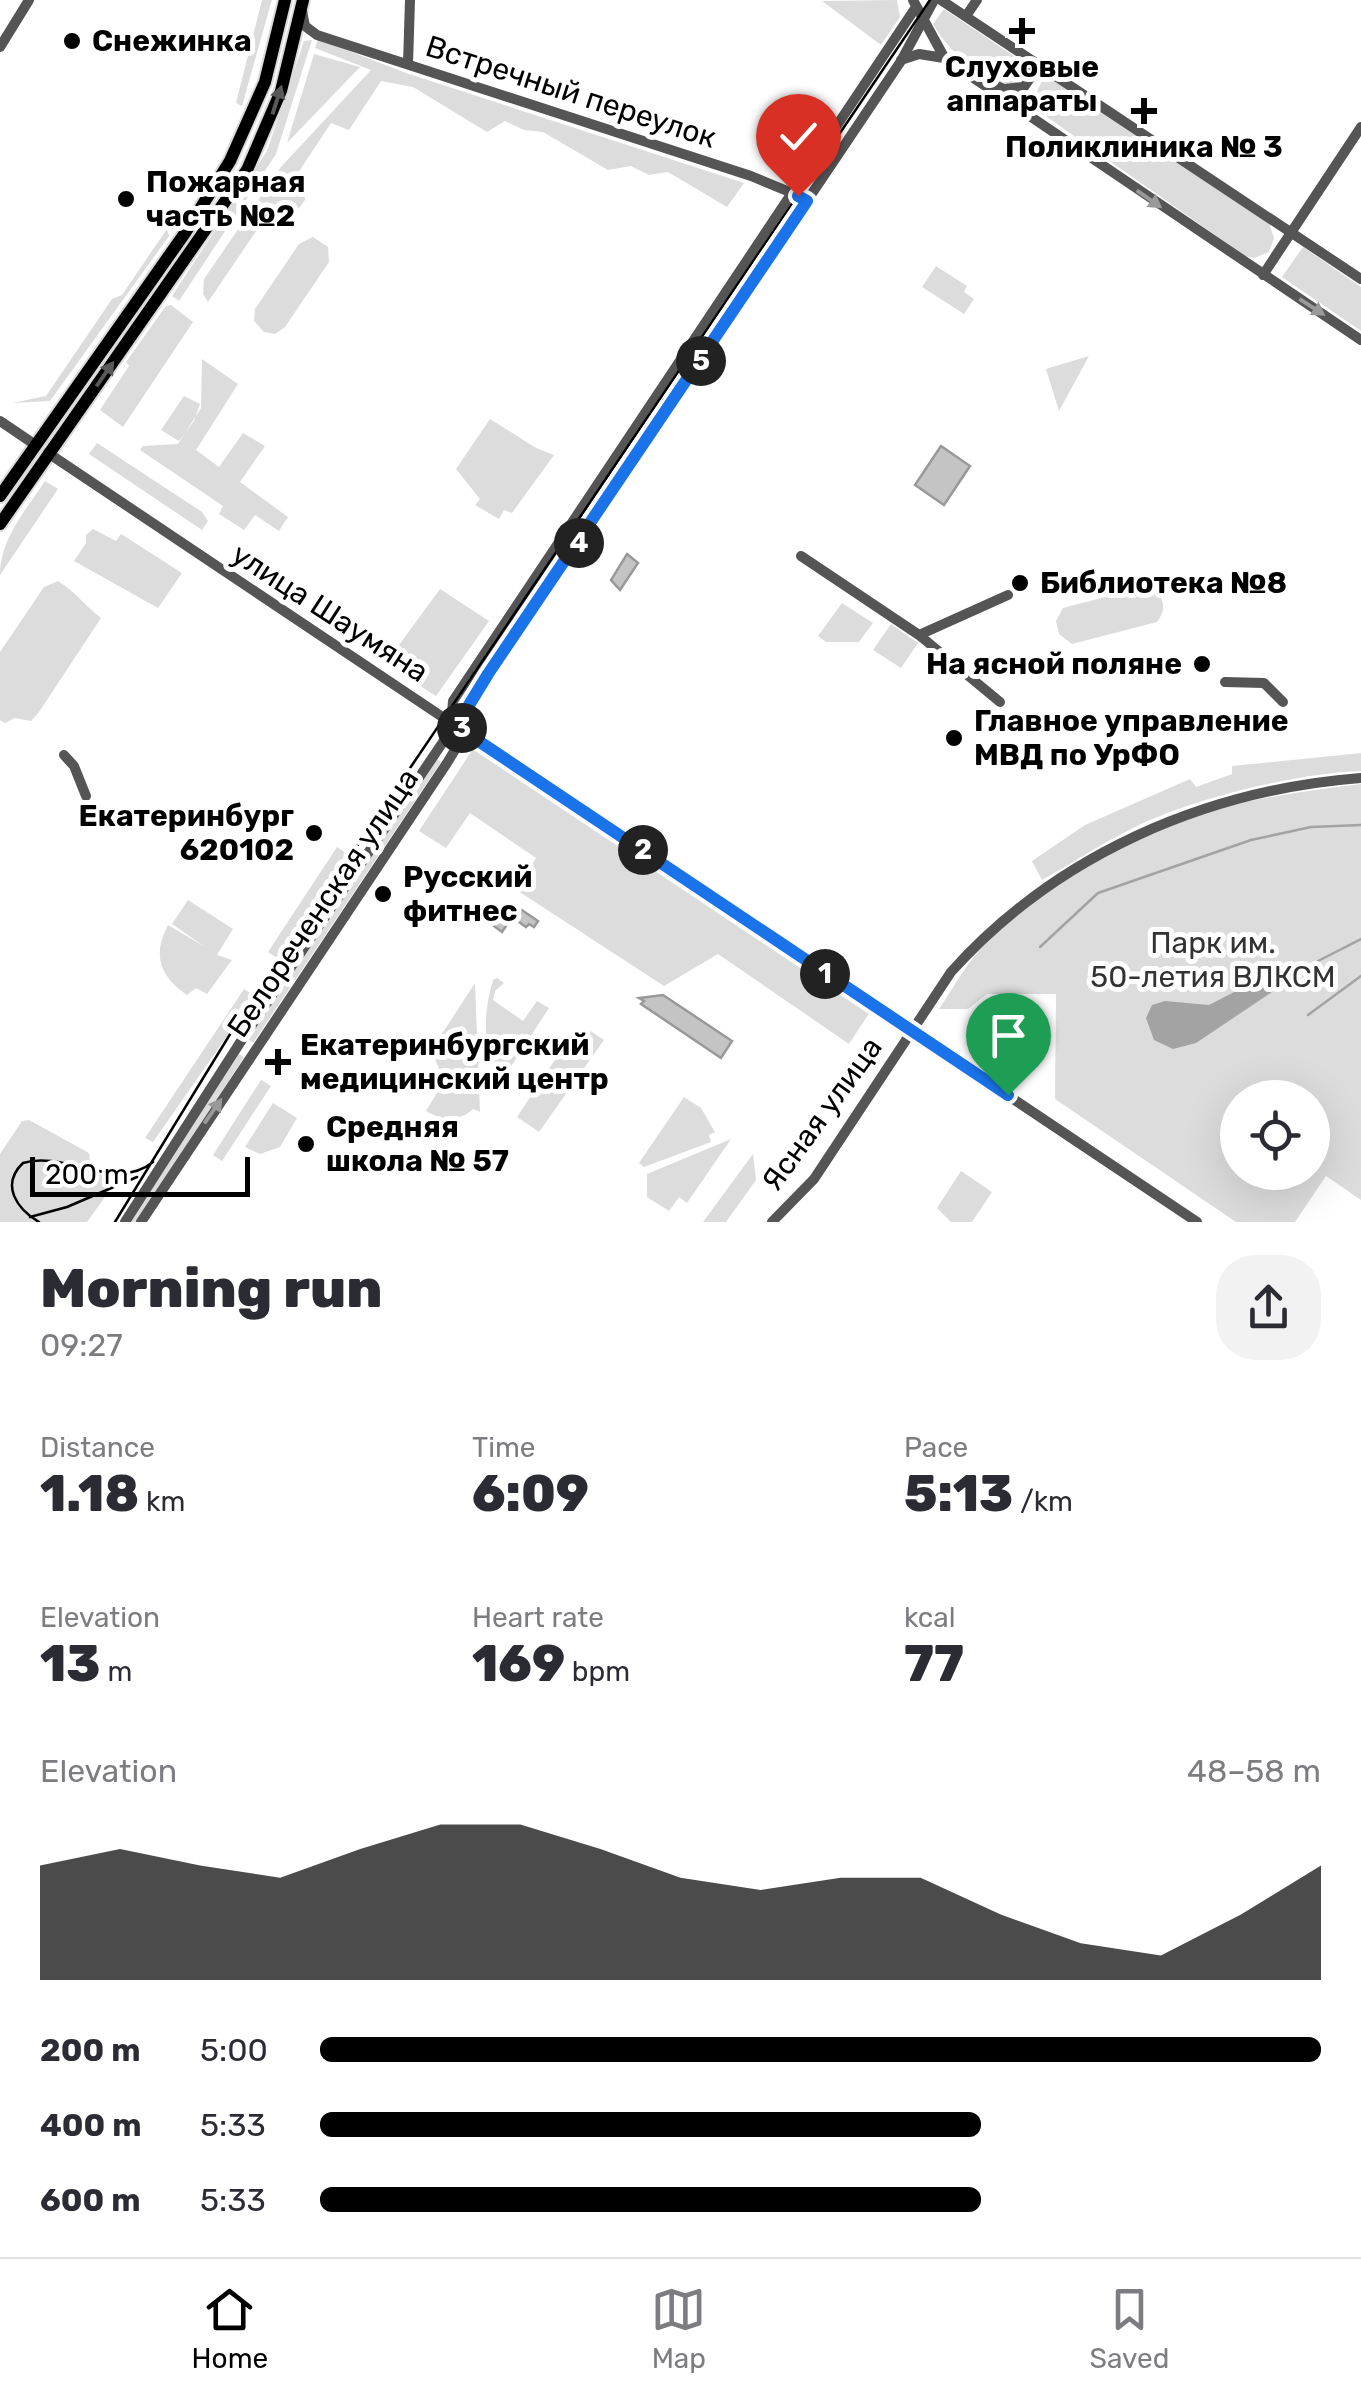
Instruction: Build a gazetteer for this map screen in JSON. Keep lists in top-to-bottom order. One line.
{"streets":{"main road":["улица Шаумяна"],"street":["Встречный переулок","Белореченская улица","Ясная улица"]},"crossings":[["Встречный переулок","Белореченская улица"],["улица Шаумяна","Белореченская улица"],["улица Шаумяна","Ясная улица"]],"parks":["Парк им. 50-летия ВЛКСМ"],"places":{"health":["Слуховые аппараты","Поликлиника № 3","Екатеринбургский медицинский центр"],"other":["Снежинка","Пожарная часть №2","Библиотека №8","На ясной поляне","Главное управление МВД по УрФО","Екатеринбург 620102","Русский фитнес","Средняя школа № 57"]},"scale_bar":"200 m","page":{"pins":["5","4","3","2","1"],"scale":"200 m","heading":["Morning run","09:27"],"stats":[["Distance","1.18 km"],["Time","6:09"],["Pace","5:13 /km"],["Elevation","13 m"],["Heart rate","169 bpm"],["kcal","77"]],"chart":["Elevation","48–58 m"],"list":[{"name":"200 m","note":"5:00"},{"name":"400 m","note":"5:33"},{"name":"600 m","note":"5:33"}],"tabs":["Home","Map","Saved"]}}
